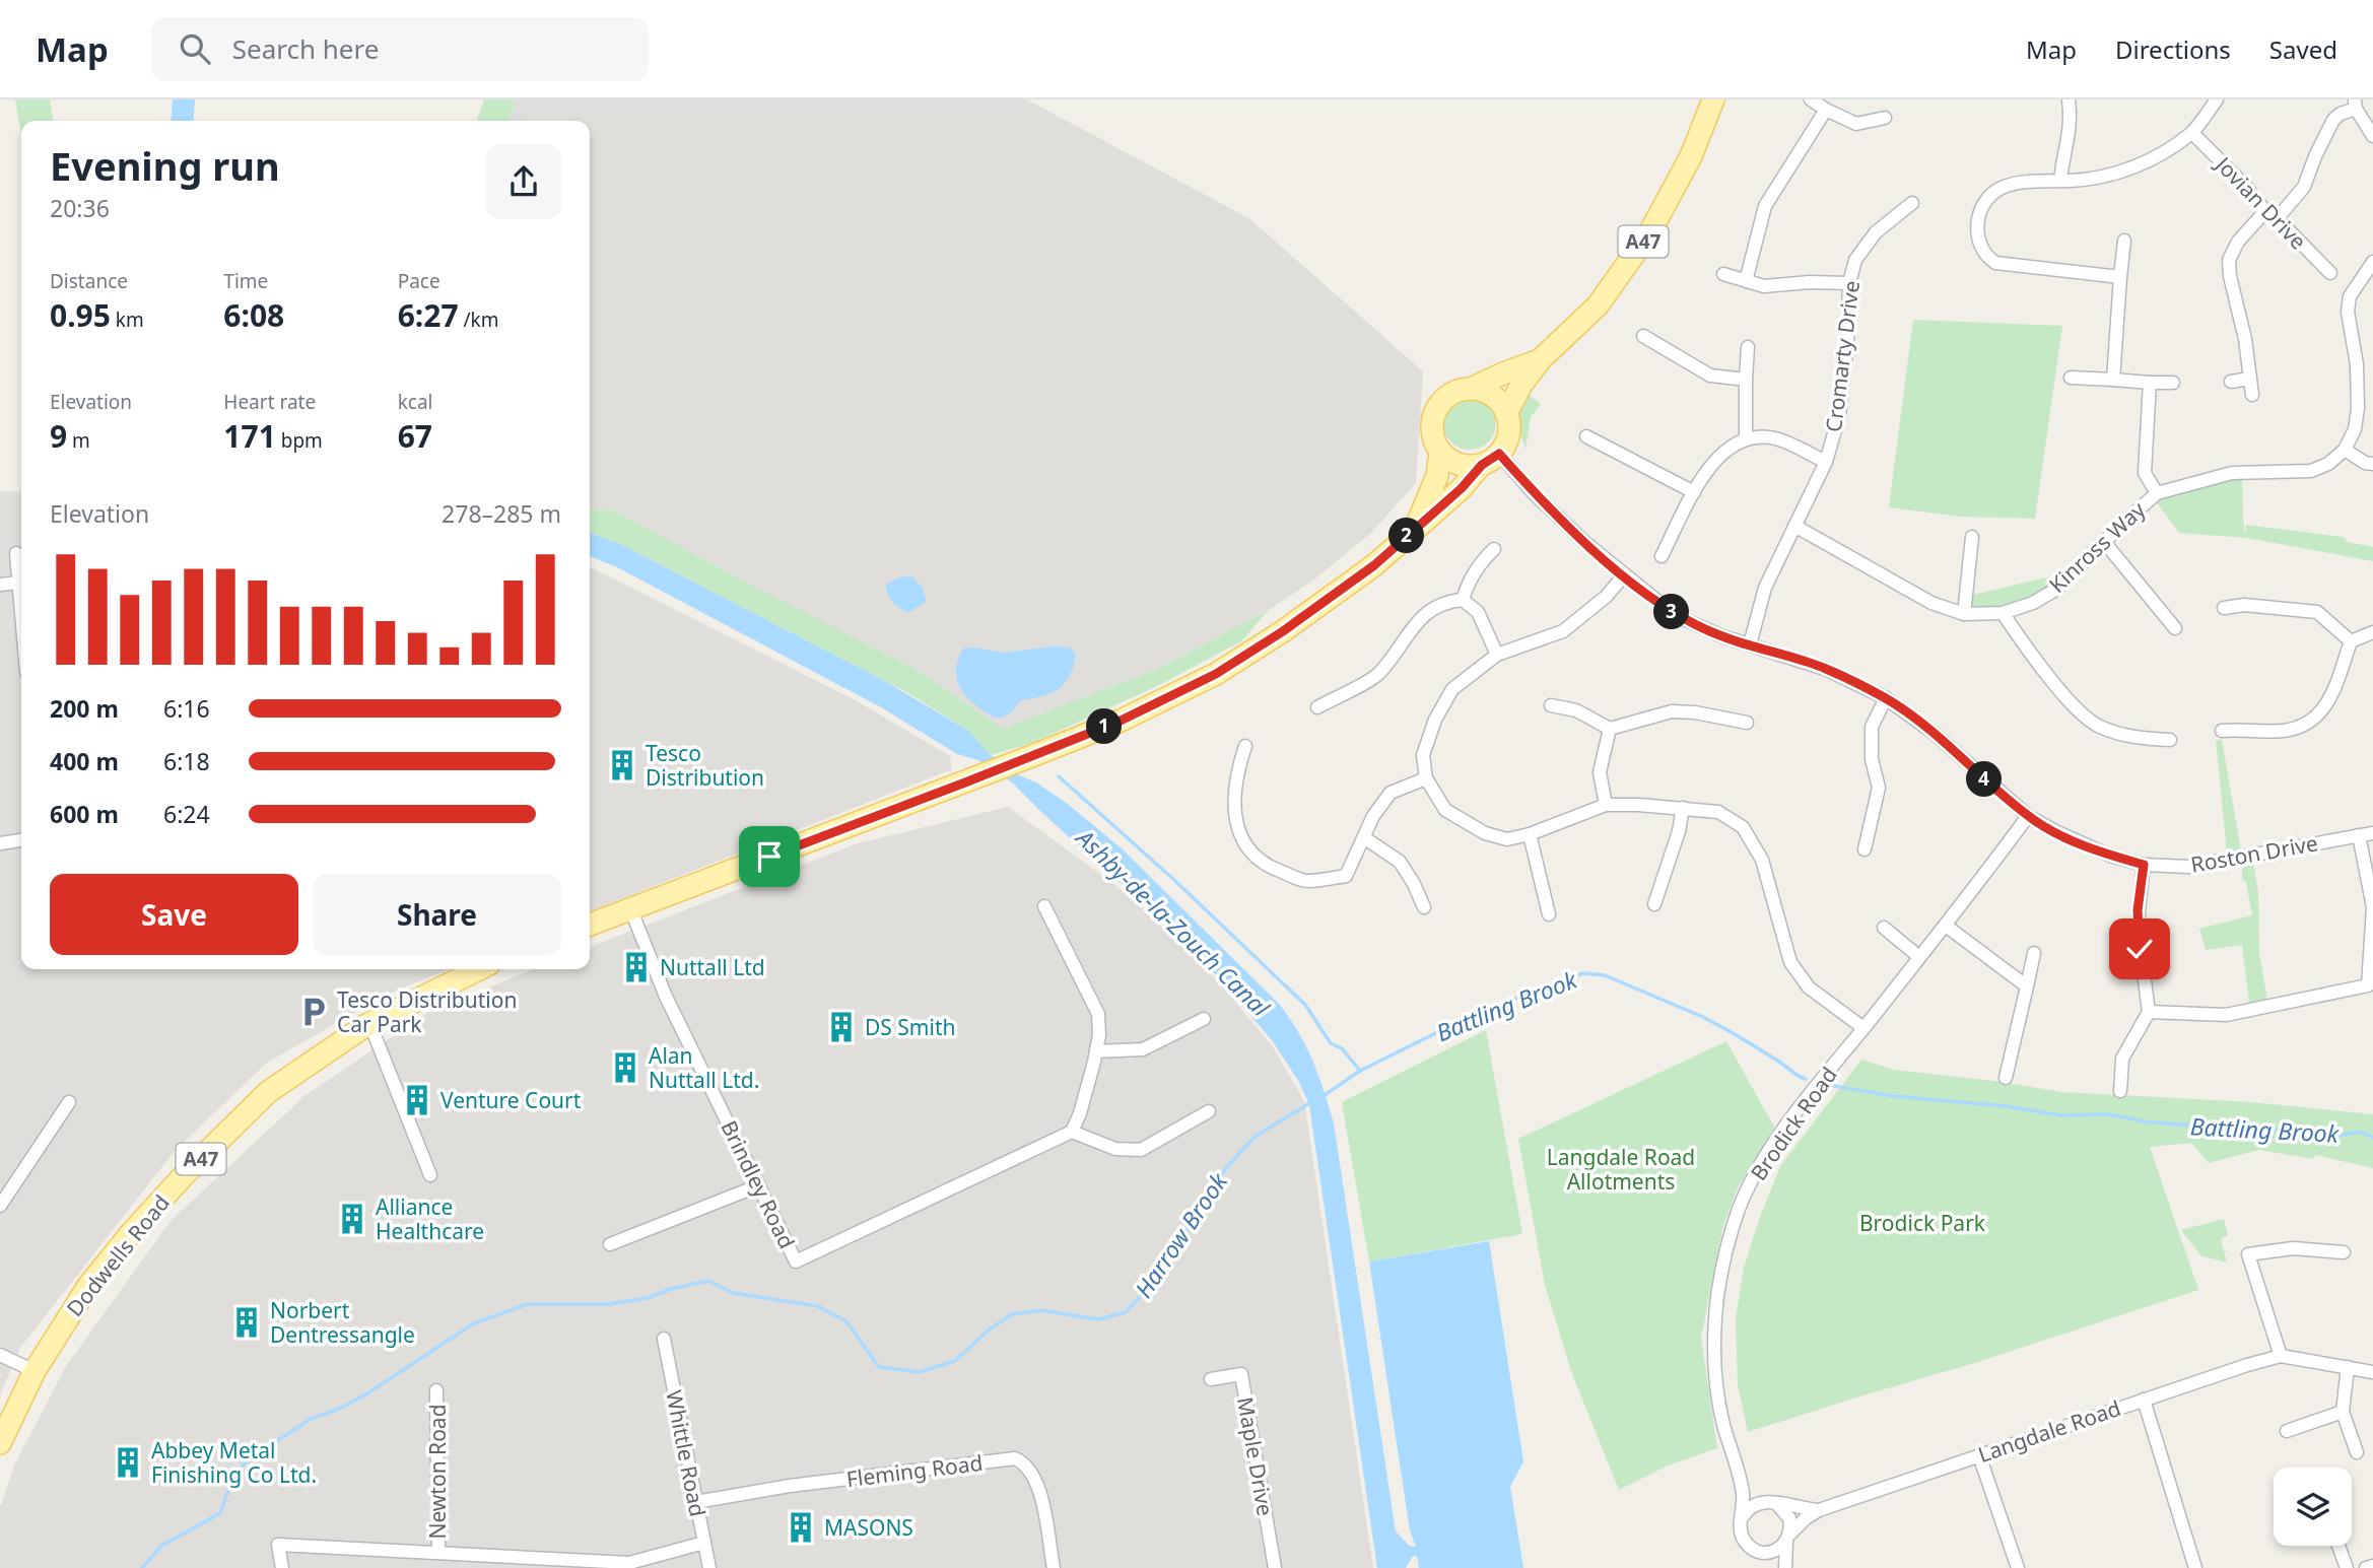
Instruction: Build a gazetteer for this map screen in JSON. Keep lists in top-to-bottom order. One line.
{"streets":{"main road":["A47","Dodwells Road"],"street":["Jovian Drive","Cromarty Drive","Kinross Way","Roston Drive","Brodick Road","Brindley Road","Langdale Road","Whittle Road","Maple Drive","Fleming Road","Newton Road"]},"crossings":[["A47","Roston Drive"],["Cromarty Drive","Kinross Way"],["Cromarty Drive","Roston Drive"],["Roston Drive","Brodick Road"],["Brodick Road","Langdale Road"],["Whittle Road","Fleming Road"],["Whittle Road","Newton Road"]],"water":["Ashby-de-la-Zouch Canal","Battling Brook","Harrow Brook"],"parks":["Langdale Road Allotments","Brodick Park"],"places":{"building":["Tesco Distribution","Nuttall Ltd","DS Smith","Alan Nuttall Ltd.","Venture Court","Alliance Healthcare","Norbert Dentressangle","Abbey Metal Finishing Co Ltd.","MASONS"],"parking":["Tesco Distribution Car Park"]},"page":{"header":"Map","search":"Search here","nav":["Map","Directions","Saved"],"heading":["Evening run","20:36"],"stats":[["Distance","0.95 km"],["Time","6:08"],["Pace","6:27 /km"],["Elevation","9 m"],["Heart rate","171 bpm"],["kcal","67"]],"chart":["Elevation","278–285 m"],"pins":["2","3","1","4"],"list":[{"name":"200 m","note":"6:16"},{"name":"400 m","note":"6:18"},{"name":"600 m","note":"6:24"}],"buttons":["Save","Share"]}}
